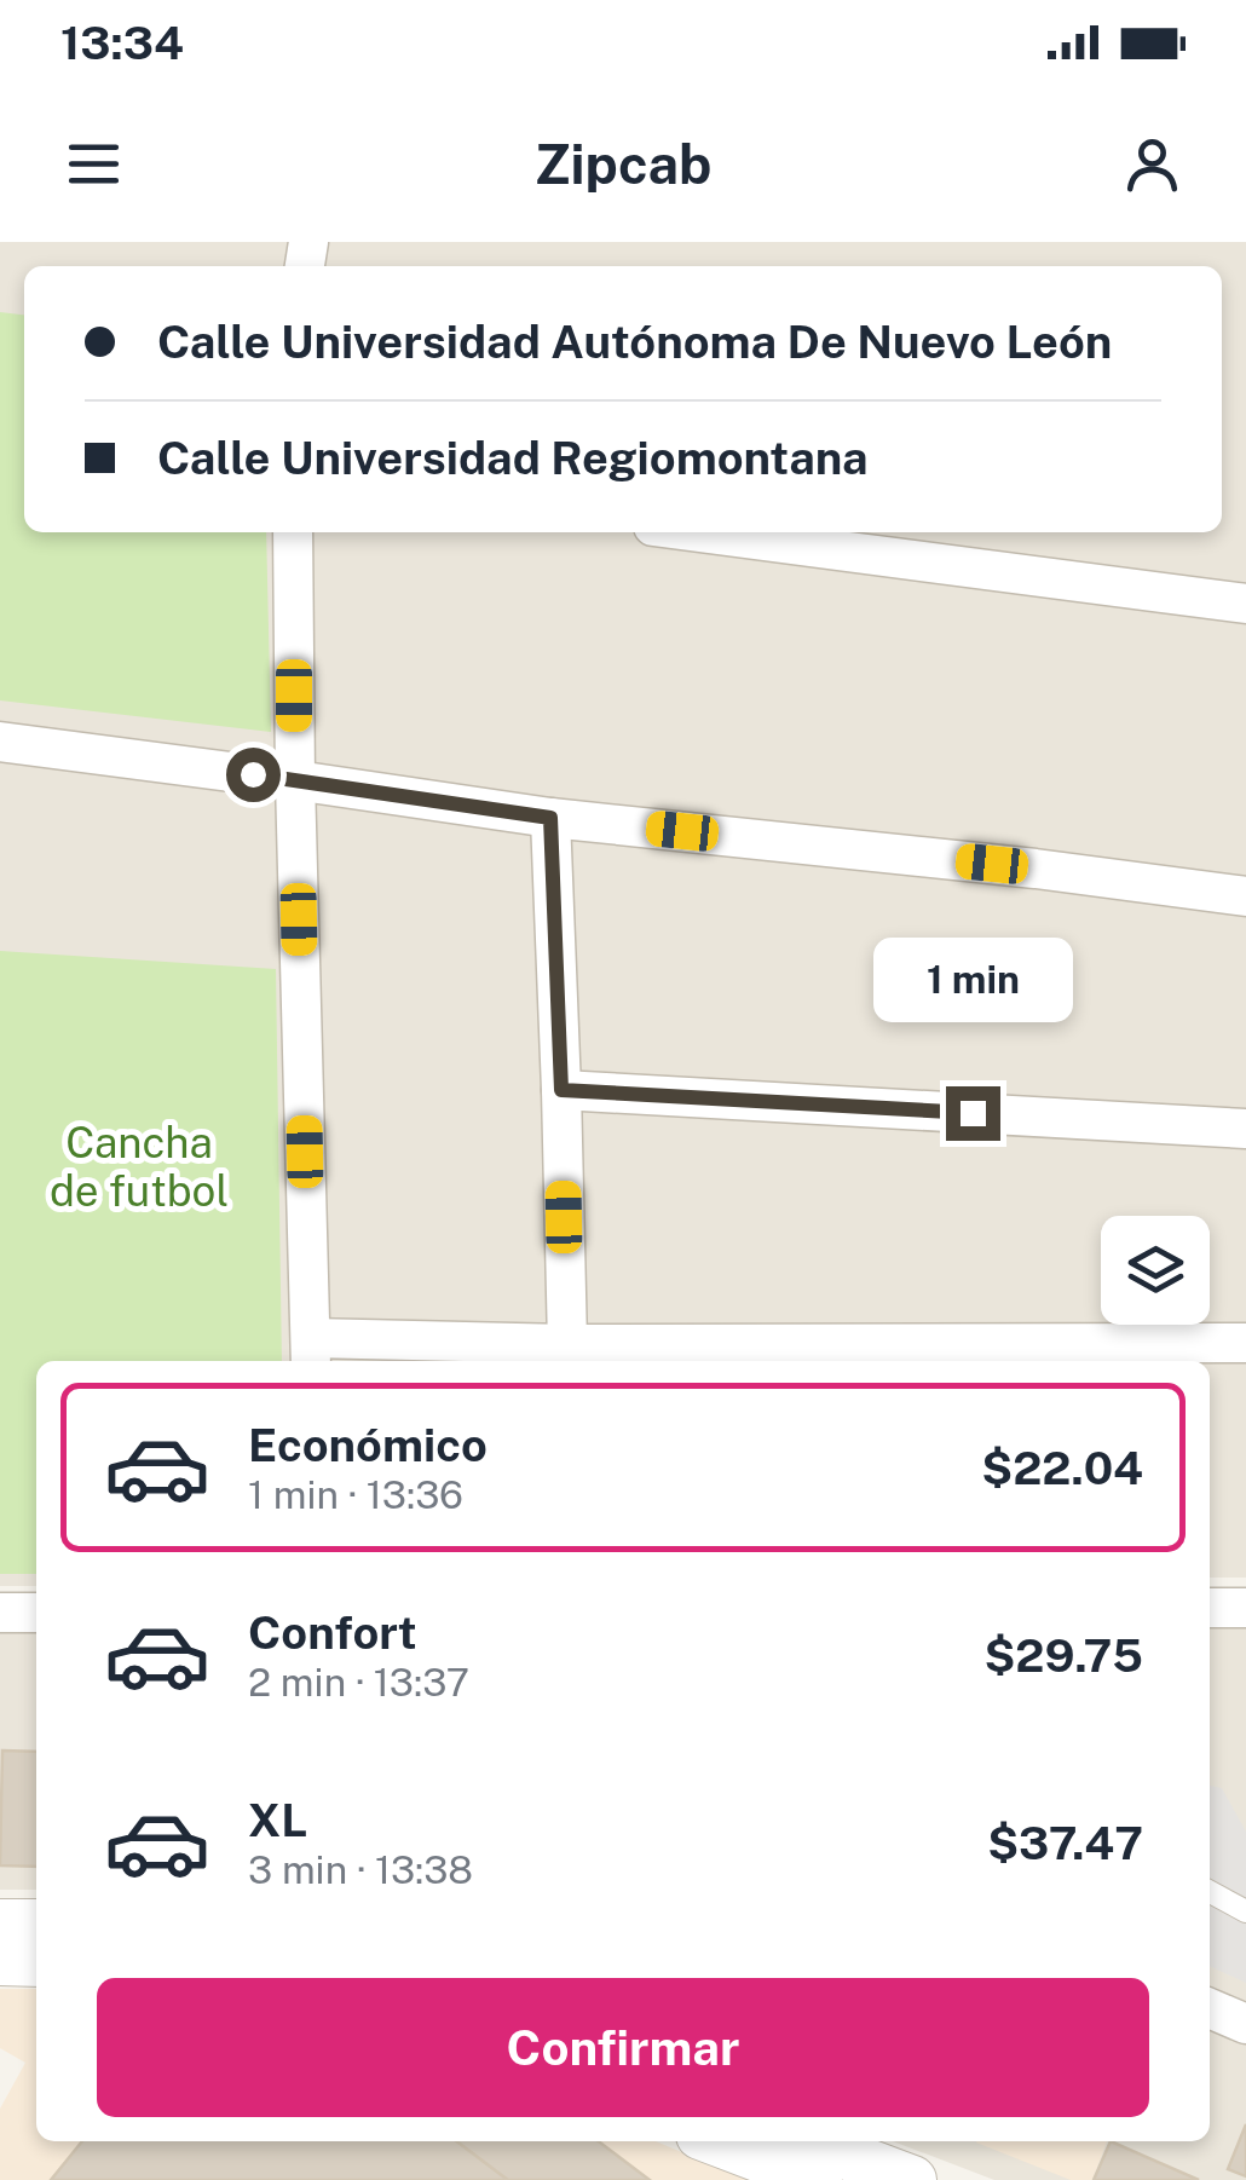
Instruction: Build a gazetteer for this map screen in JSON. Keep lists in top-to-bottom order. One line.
{"parks":["Cancha de futbol"],"page":{"status":"13:34","header":"Zipcab","banner":["Calle Universidad Autónoma De Nuevo León","Calle Universidad Regiomontana"],"bubble":"1 min","list":[{"name":"Económico","note":"1 min · 13:36","value":"$22.04"},{"name":"Confort","note":"2 min · 13:37","value":"$29.75"},{"name":"XL","note":"3 min · 13:38","value":"$37.47"}],"buttons":"Confirmar"}}
